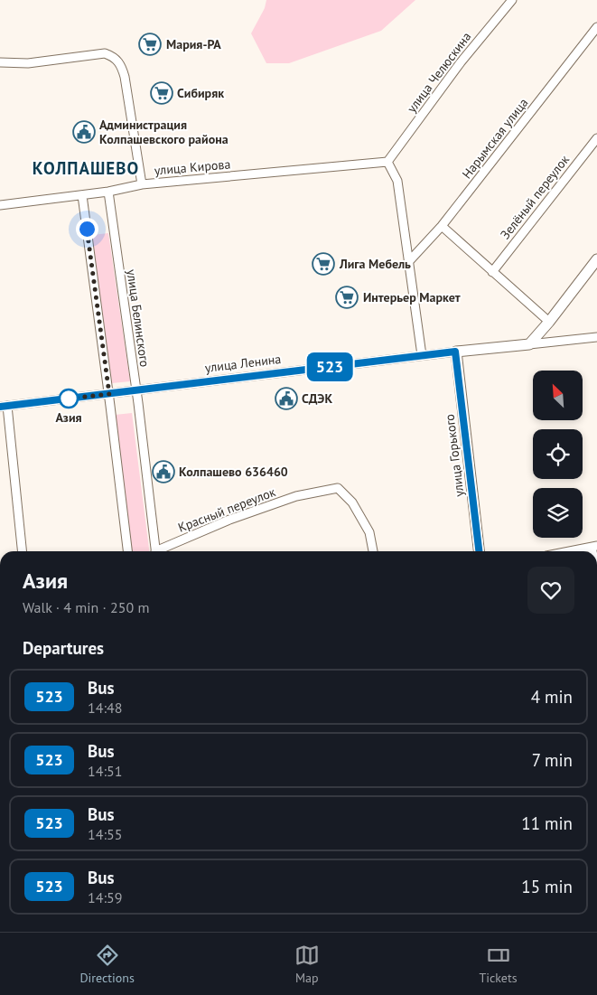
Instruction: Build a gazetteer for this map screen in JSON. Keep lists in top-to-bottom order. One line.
{"streets":{"main road":["улица Ленина","улица Горького"],"street":["улица Челюскина","Нарымская улица","улица Кирова","Зелёный переулок","улица Белинского","Красный переулок"]},"crossings":[["улица Челюскина","улица Кирова"],["улица Кирова","улица Белинского"],["улица Белинского","улица Ленина"],["улица Ленина","улица Горького"]],"districts":["КОЛПАШЕВО"],"places":{"supermarket":["Мария-РА","Сибиряк","Лига Мебель","Интерьер Маркет"],"public building":["Администрация Колпашевского района","СДЭК","Колпашево 636460"],"other":["Азия"]},"lines":["bus line 523"],"north":"top left","page":{"on_map":"523","heading":[["Азия","Walk · 4 min · 250 m"],"Departures"],"list":[{"mark":"523","name":"Bus","note":"14:48","value":"4 min"},{"mark":"523","name":"Bus","note":"14:51","value":"7 min"},{"mark":"523","name":"Bus","note":"14:55","value":"11 min"},{"mark":"523","name":"Bus","note":"14:59","value":"15 min"}],"tabs":["Directions","Map","Tickets"]}}
